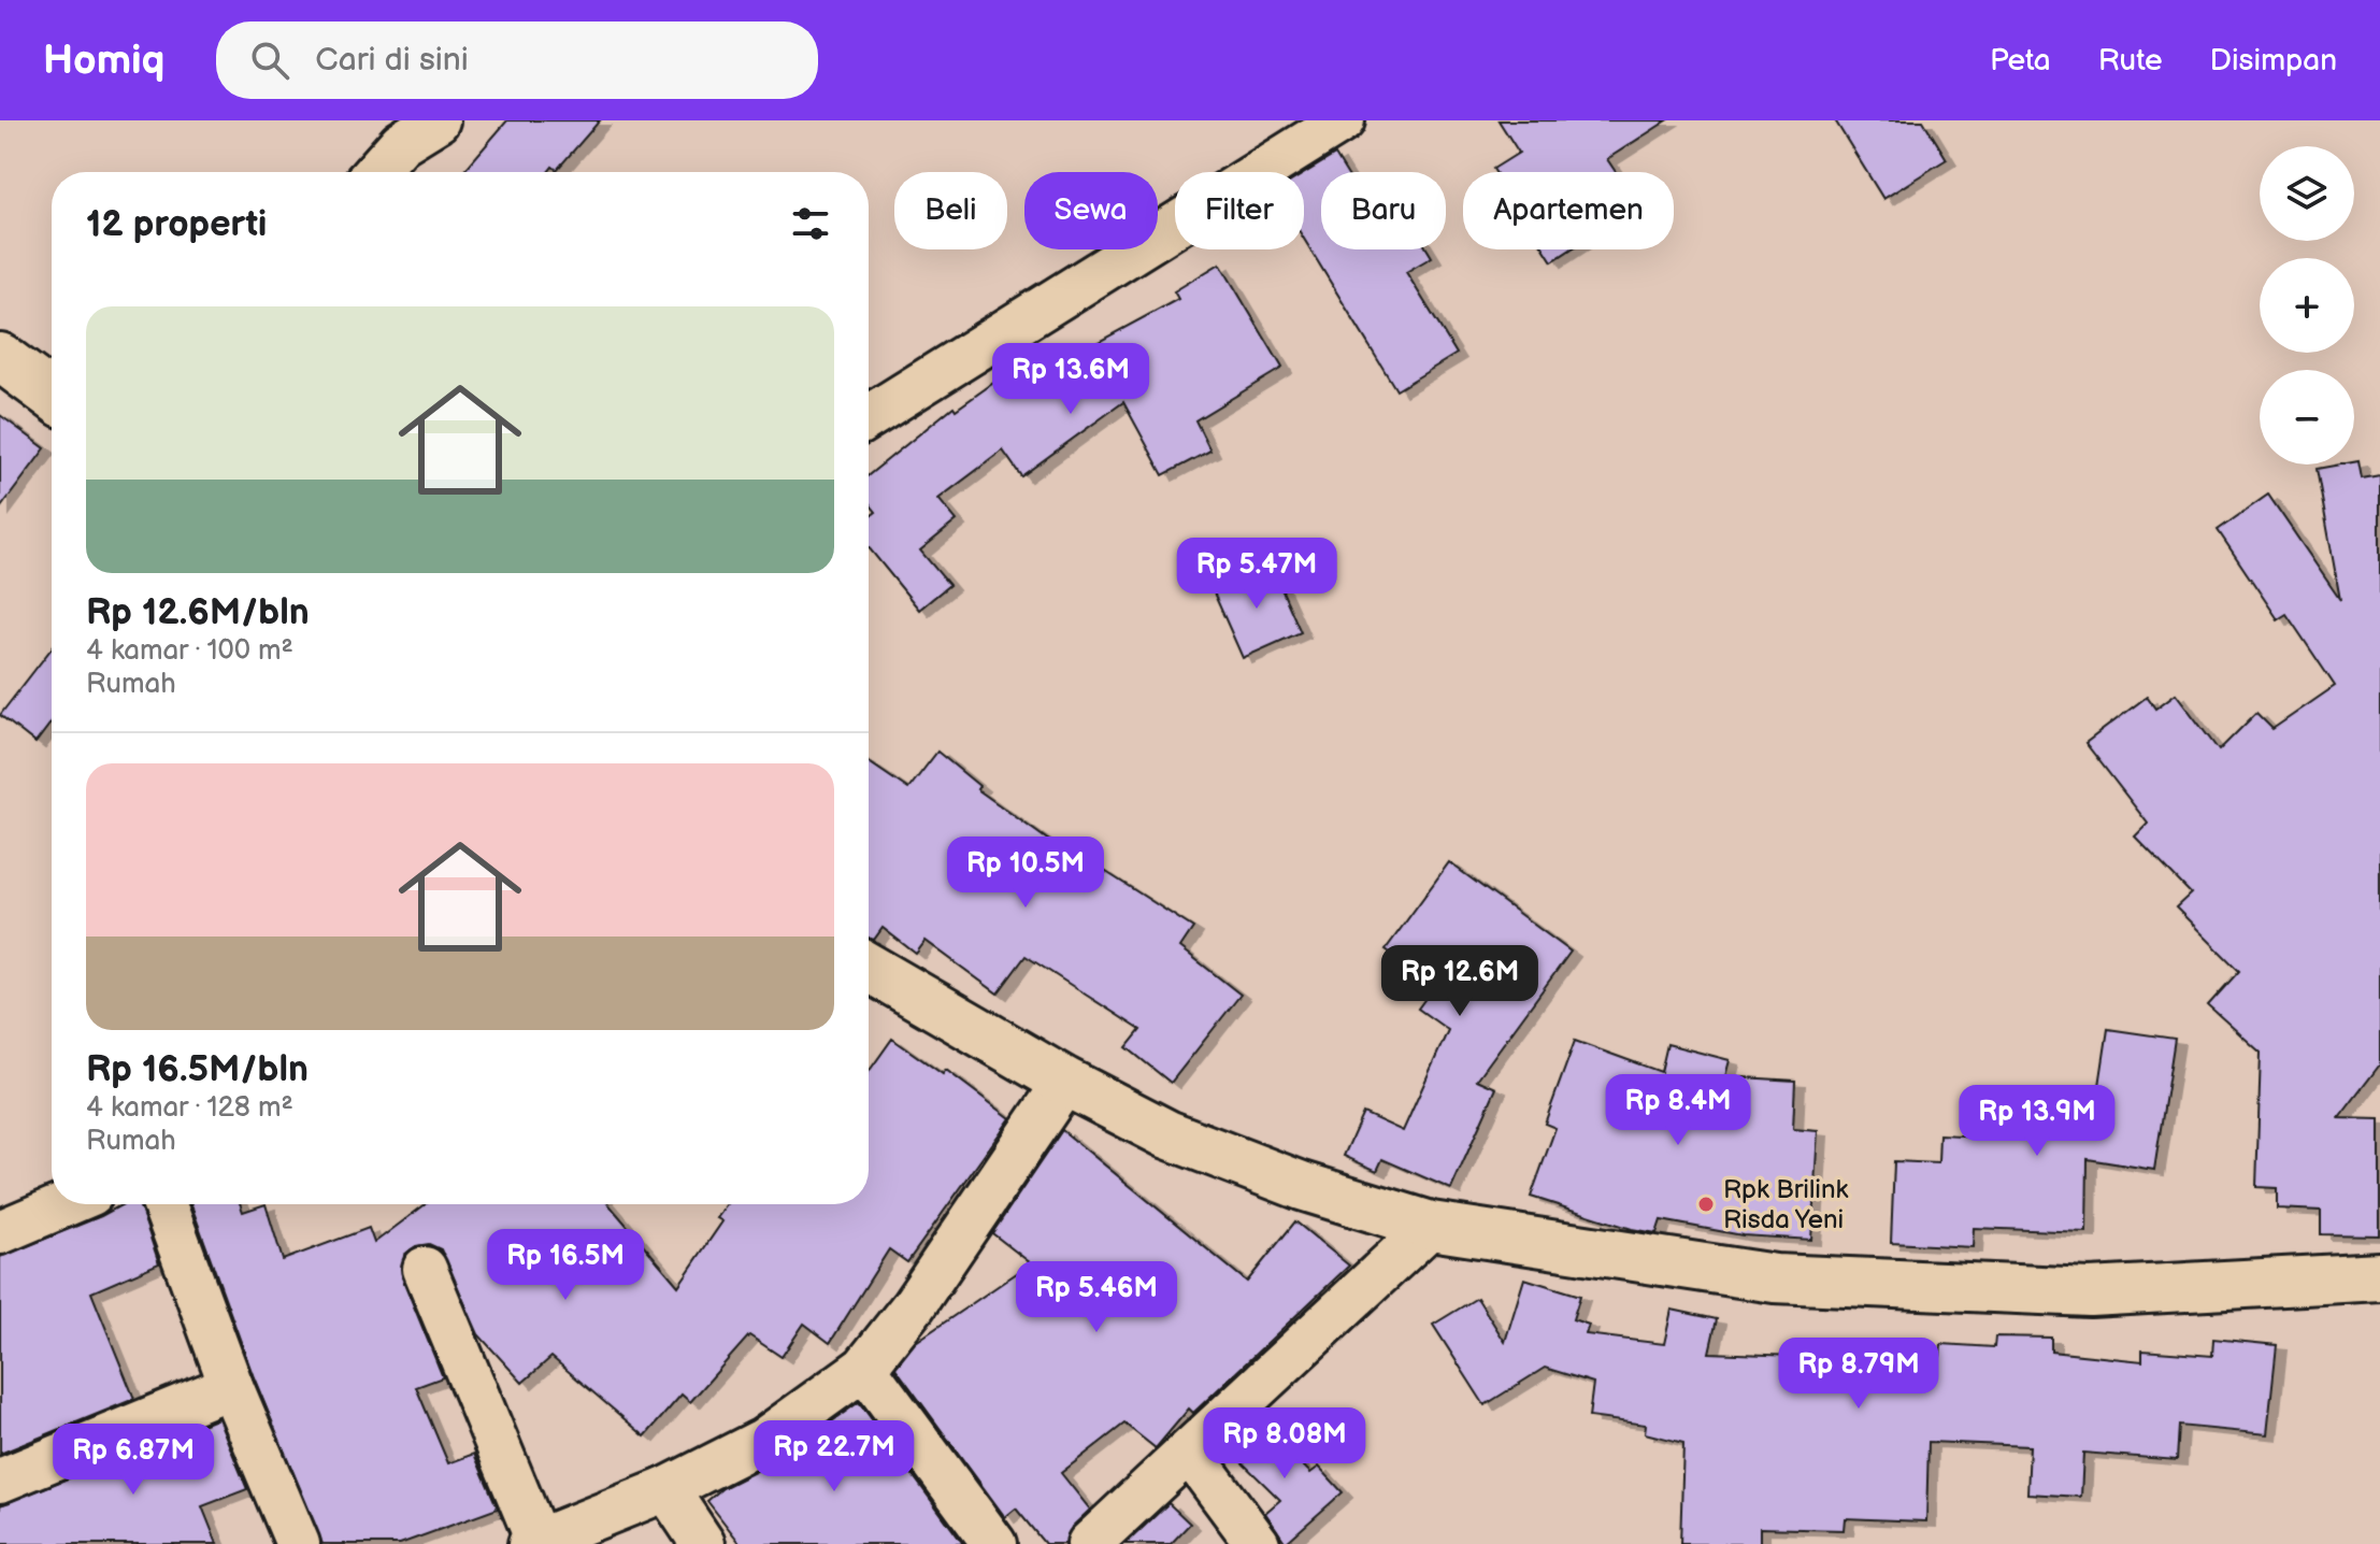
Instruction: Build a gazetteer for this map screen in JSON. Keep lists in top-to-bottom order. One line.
{"places":["Rpk Brilink Risda Yeni"],"page":{"header":"Homiq","search":"Cari di sini","nav":["Peta","Rute","Disimpan"],"map_buttons":["+","−"],"chip":["Beli","Sewa","Filter","Baru","Apartemen"],"heading":"12 properti","list":[{"name":"Rp 12.6M/bln","note":"4 kamar · 100 m² · Rumah"},{"name":"Rp 16.5M/bln","note":"4 kamar · 128 m² · Rumah"}],"price":["Rp 13.6M","Rp 5.47M","Rp 10.5M","Rp 12.6M","Rp 8.4M","Rp 13.9M","Rp 16.5M","Rp 5.46M","Rp 8.79M","Rp 8.08M","Rp 22.7M","Rp 6.87M"]}}
